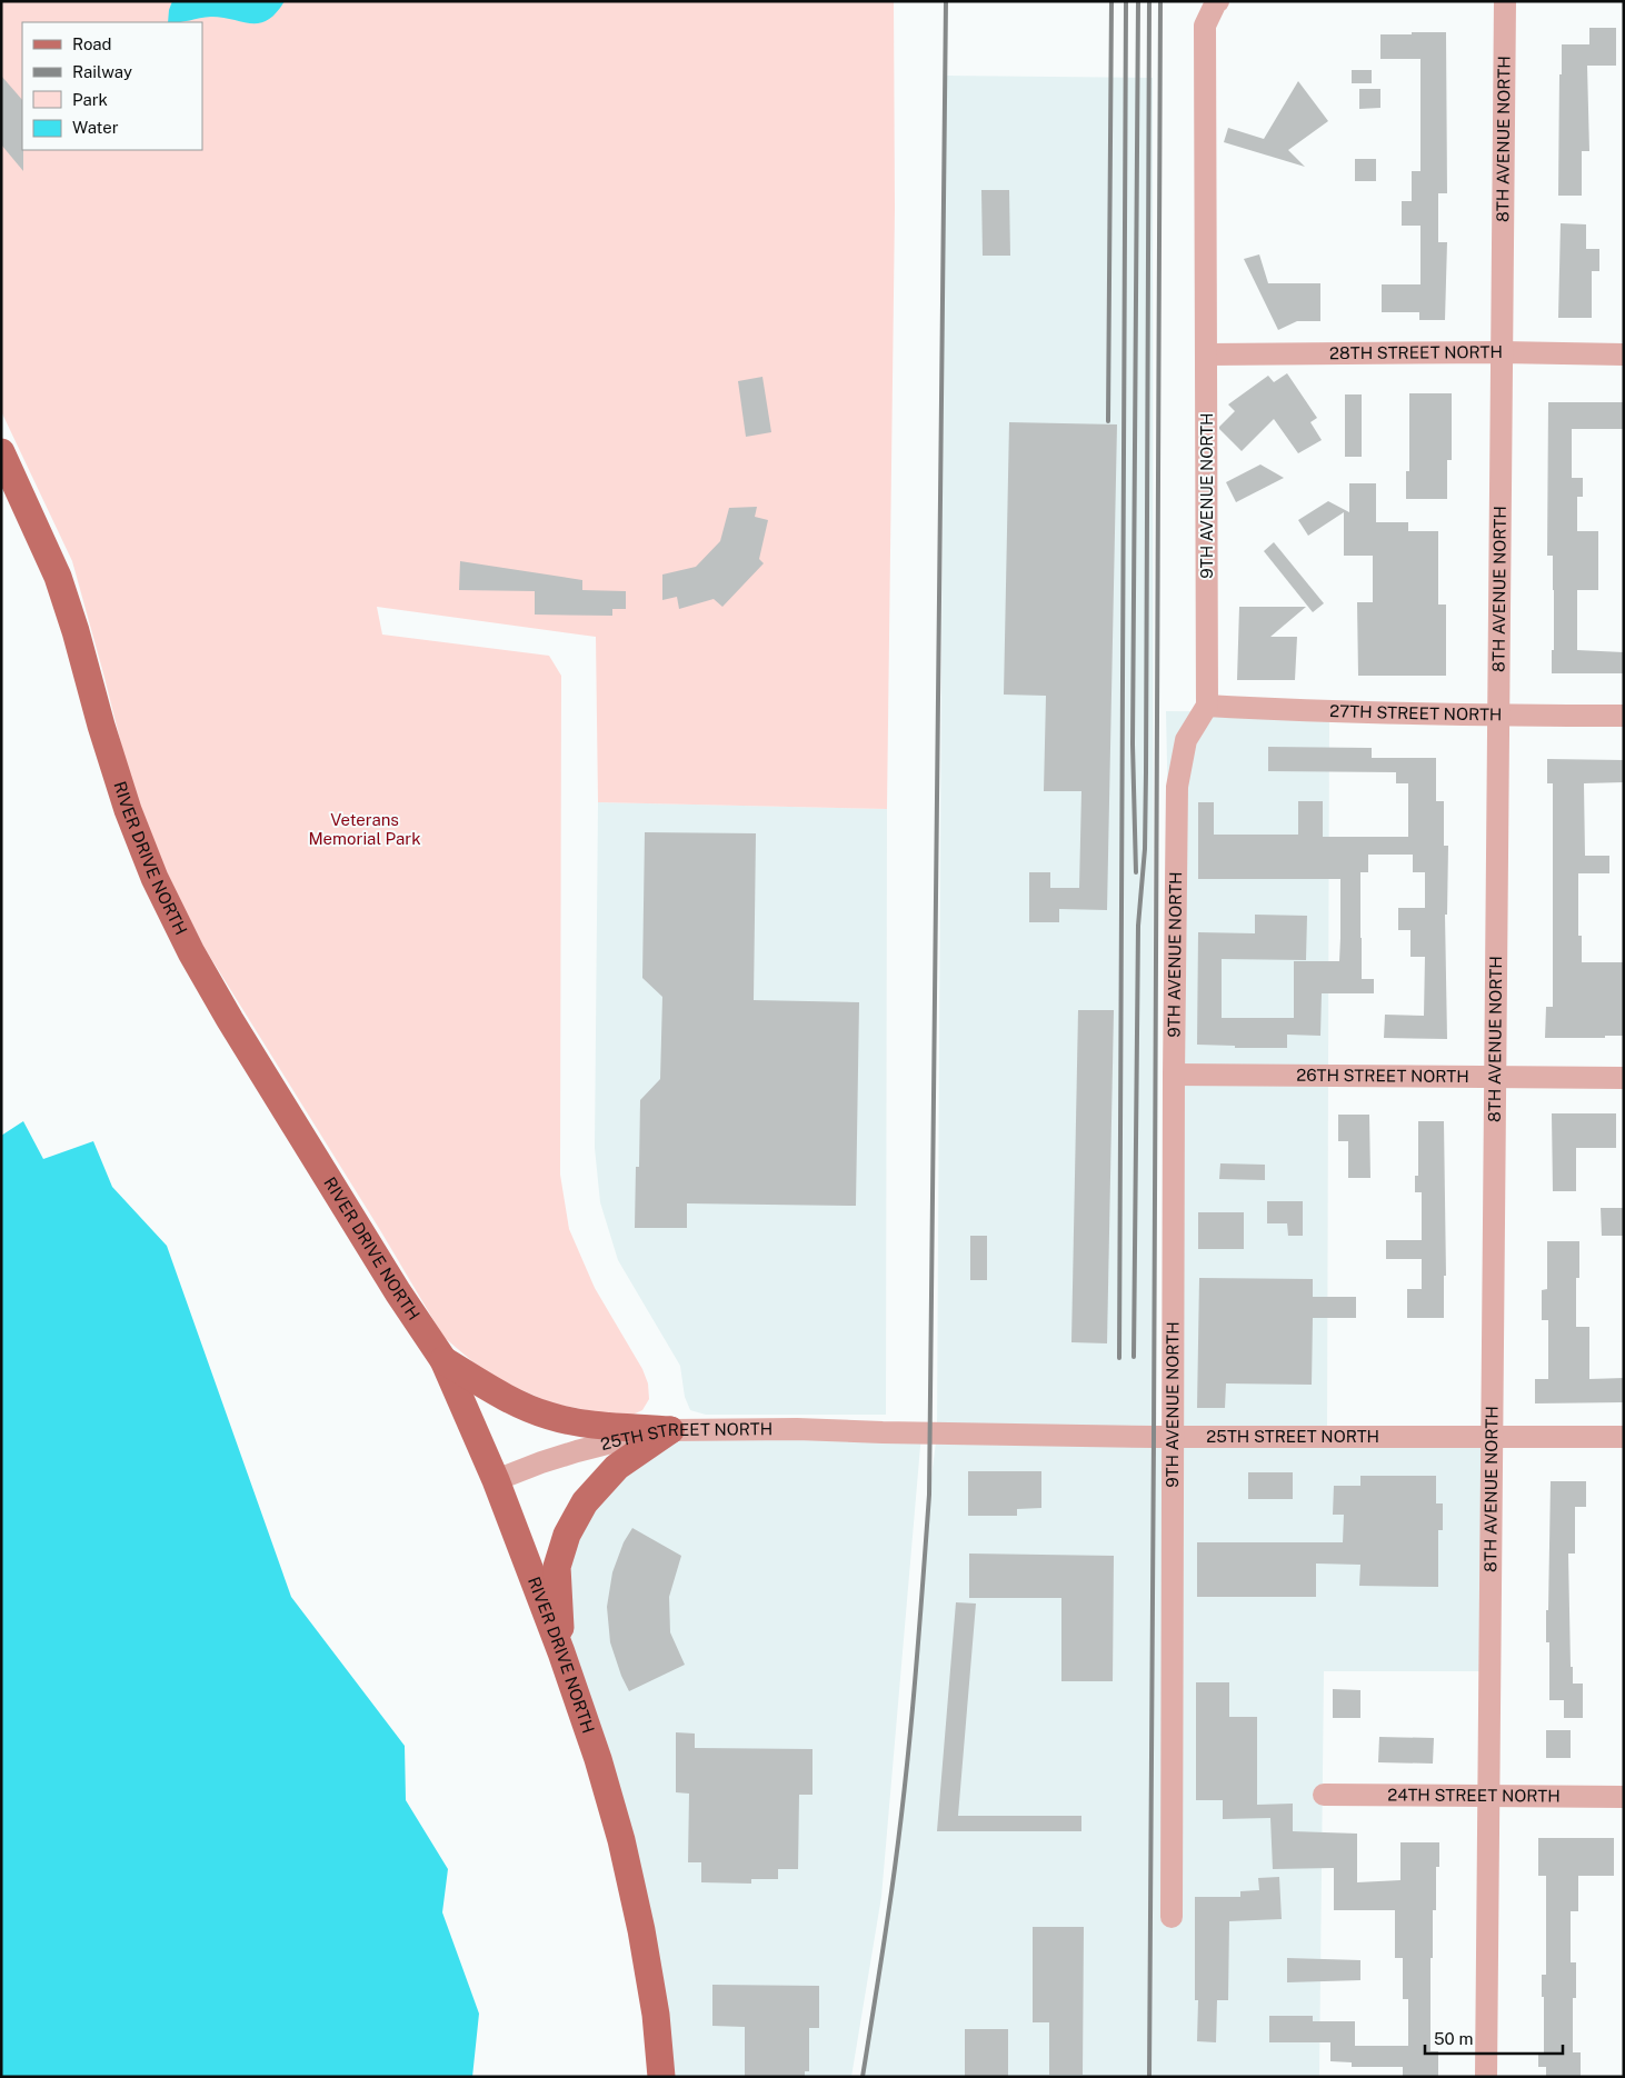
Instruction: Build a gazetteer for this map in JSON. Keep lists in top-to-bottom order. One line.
{"streets":{"main road":["RIVER DRIVE NORTH"],"street":["8TH AVENUE NORTH","28TH STREET NORTH","9TH AVENUE NORTH","27TH STREET NORTH","26TH STREET NORTH","25TH STREET NORTH","24TH STREET NORTH"]},"crossings":[["8TH AVENUE NORTH","28TH STREET NORTH"],["8TH AVENUE NORTH","27TH STREET NORTH"],["8TH AVENUE NORTH","26TH STREET NORTH"],["8TH AVENUE NORTH","25TH STREET NORTH"],["8TH AVENUE NORTH","24TH STREET NORTH"],["28TH STREET NORTH","9TH AVENUE NORTH"],["9TH AVENUE NORTH","27TH STREET NORTH"],["9TH AVENUE NORTH","26TH STREET NORTH"],["9TH AVENUE NORTH","25TH STREET NORTH"],["RIVER DRIVE NORTH","25TH STREET NORTH"]],"parks":["Veterans Memorial Park"],"legend":["Road","Railway","Park","Water"],"scale_bar":"50 m"}
